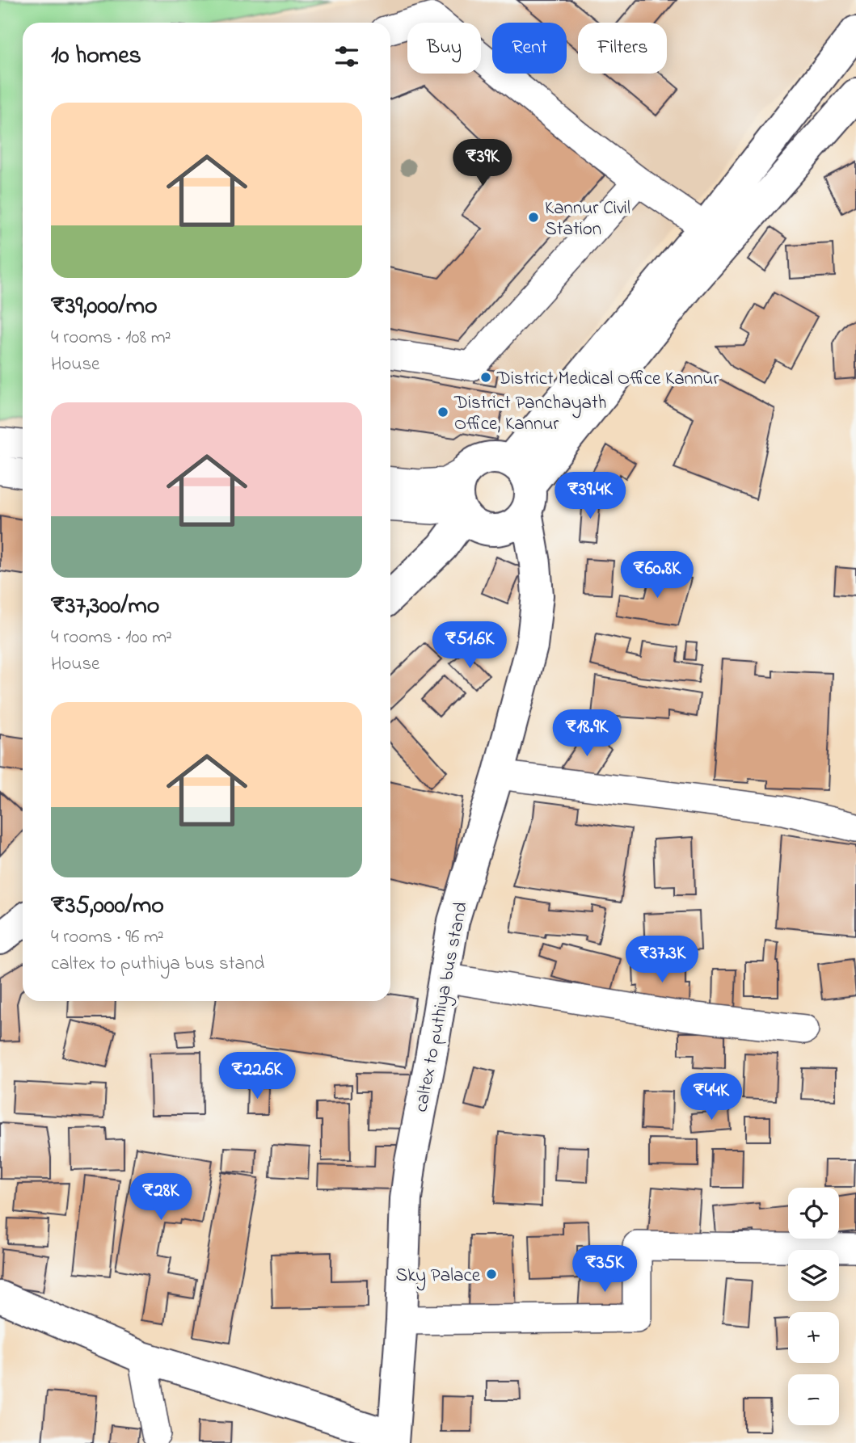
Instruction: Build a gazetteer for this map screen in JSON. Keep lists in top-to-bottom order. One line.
{"streets":{"main road":["caltex to puthiya bus stand"]},"places":["Kannur Civil Station","District Medical Office Kannur","District Panchayath Office, Kannur","Sky Palace"],"page":{"chip":["Buy","Rent","Filters"],"heading":"10 homes","list":[{"name":"₹39,000/mo","note":"4 rooms · 108 m² · House"},{"name":"₹37,300/mo","note":"4 rooms · 100 m² · House"},{"name":"₹35,000/mo","note":"4 rooms · 96 m² · caltex to puthiya bus stand"}],"price":["₹39K","₹39.4K","₹60.8K","₹51.6K","₹18.9K","₹37.3K","₹22.6K","₹44K","₹28K","₹35K"],"map_buttons":["+","−"]}}
